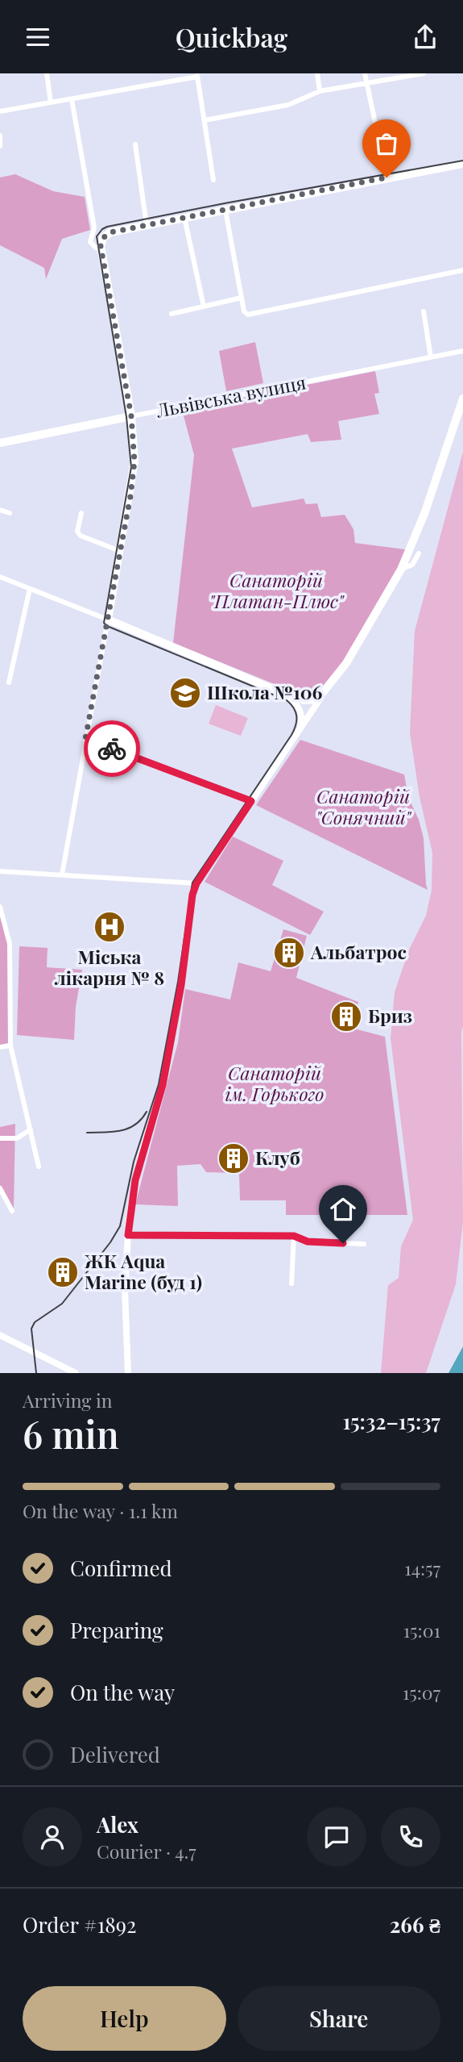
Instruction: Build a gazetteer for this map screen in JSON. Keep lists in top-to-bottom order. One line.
{"streets":{"main road":["Львівська вулиця"]},"parks":["Санаторій \"Платан-Плюс\"","Санаторій \"Сонячний\"","Cанаторій ім. Горького"],"places":{"school or university":["Школа №106"],"hospital":["Міська лікарня № 8"],"building":["Альбатрос","Бриз","Клуб","ЖК Aqua Marine (буд 1)"]},"page":{"header":"Quickbag","heading":["6 min","Arriving in","15:32–15:37"],"panel":["Alex","Courier · 4.7","Order #1892","266 ₴"],"bar":"On the way · 1.1 km","list":[["Confirmed","14:57"],["Preparing","15:01"],["On the way","15:07"],"Delivered"],"buttons":["Help","Share"]}}
